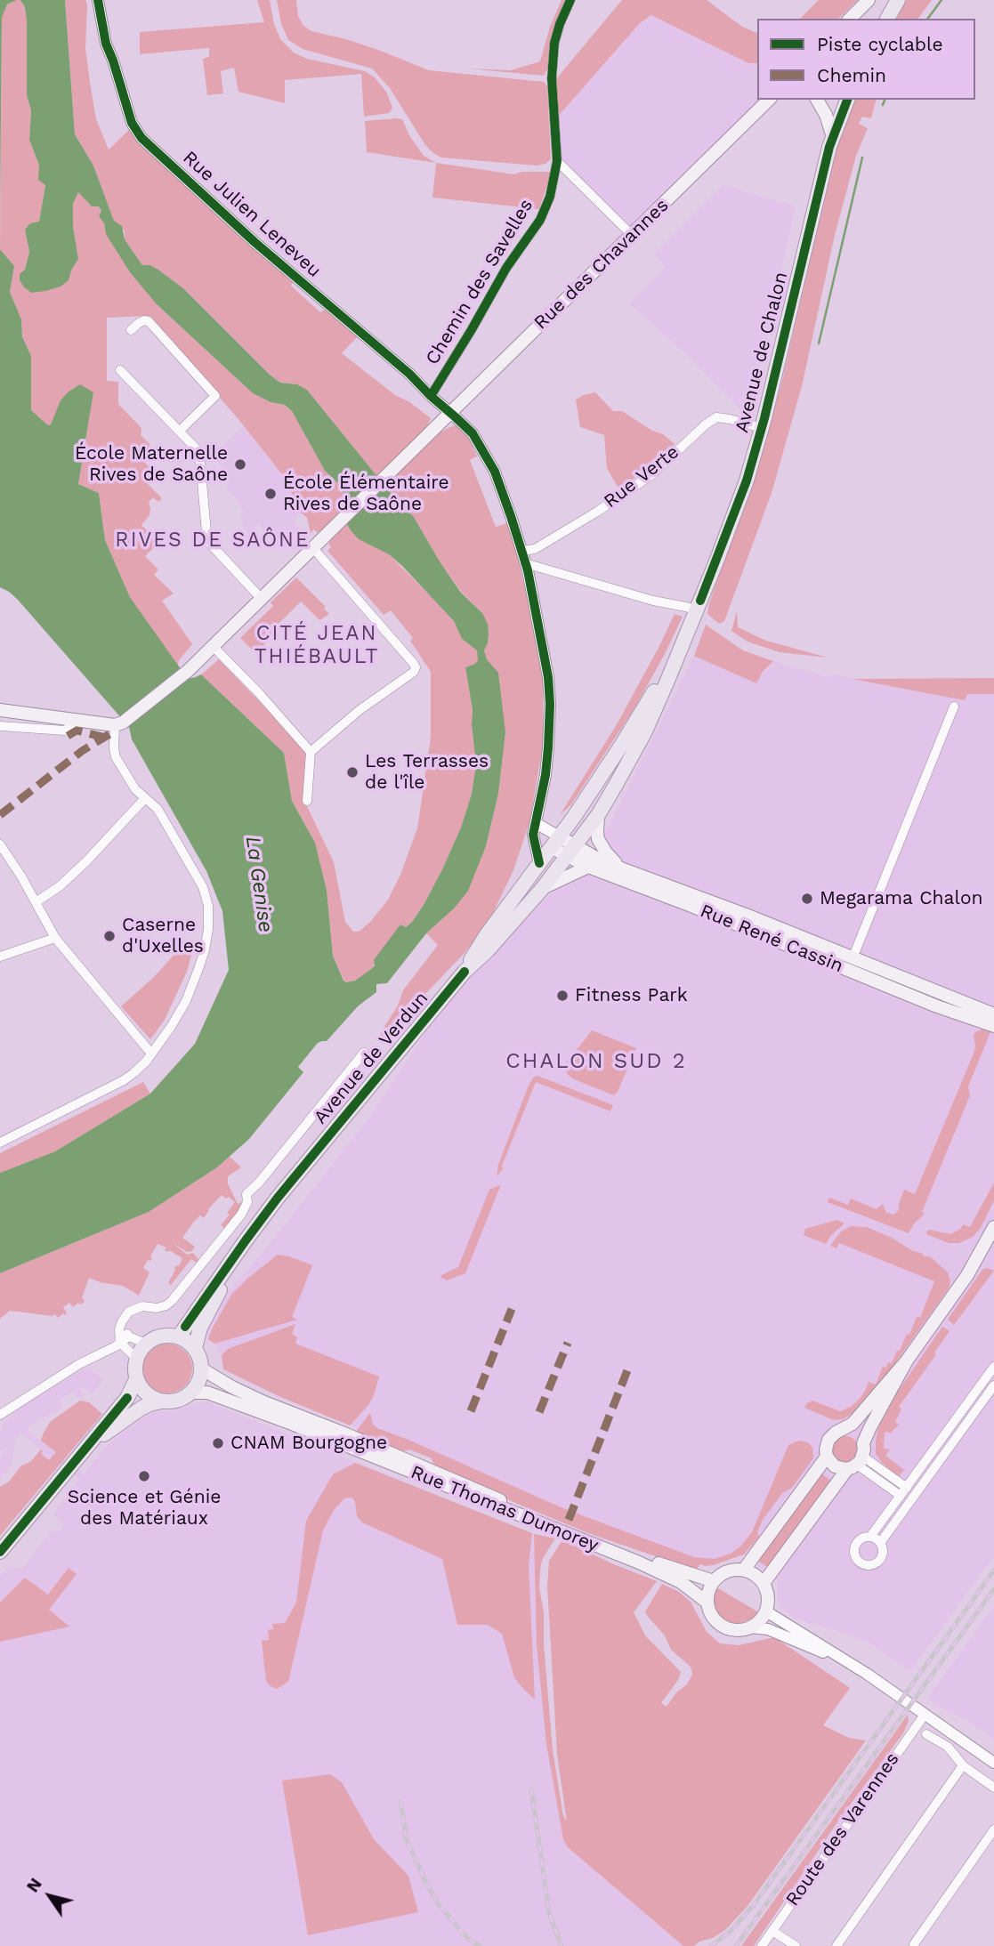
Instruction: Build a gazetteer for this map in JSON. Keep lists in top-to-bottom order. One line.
{"streets":{"main road":["Rue des Chavannes","Avenue de Chalon","Rue René Cassin","Avenue de Verdun","Rue Thomas Dumorey"],"street":["Rue Julien Leneveu","Chemin des Savelles","Rue Verte","Route des Varennes"]},"crossings":[["Rue Julien Leneveu","Rue des Chavannes"],["Rue Julien Leneveu","Chemin des Savelles"],["Rue Julien Leneveu","Rue Verte"],["Avenue de Chalon","Rue Verte"],["Avenue de Chalon","Avenue de Verdun"],["Rue René Cassin","Avenue de Verdun"],["Avenue de Verdun","Rue Thomas Dumorey"]],"districts":["RIVES DE SAÔNE","CITÉ JEAN THIÉBAULT","CHALON SUD 2"],"water":["La Genise"],"places":["École Maternelle Rives de Saône","École Élémentaire Rives de Saône","Les Terrasses de l'île","Megarama Chalon","Caserne d'Uxelles","Fitness Park","CNAM Bourgogne","Science et Génie des Matériaux"],"legend":["Piste cyclable","Chemin"],"north":"top left"}
